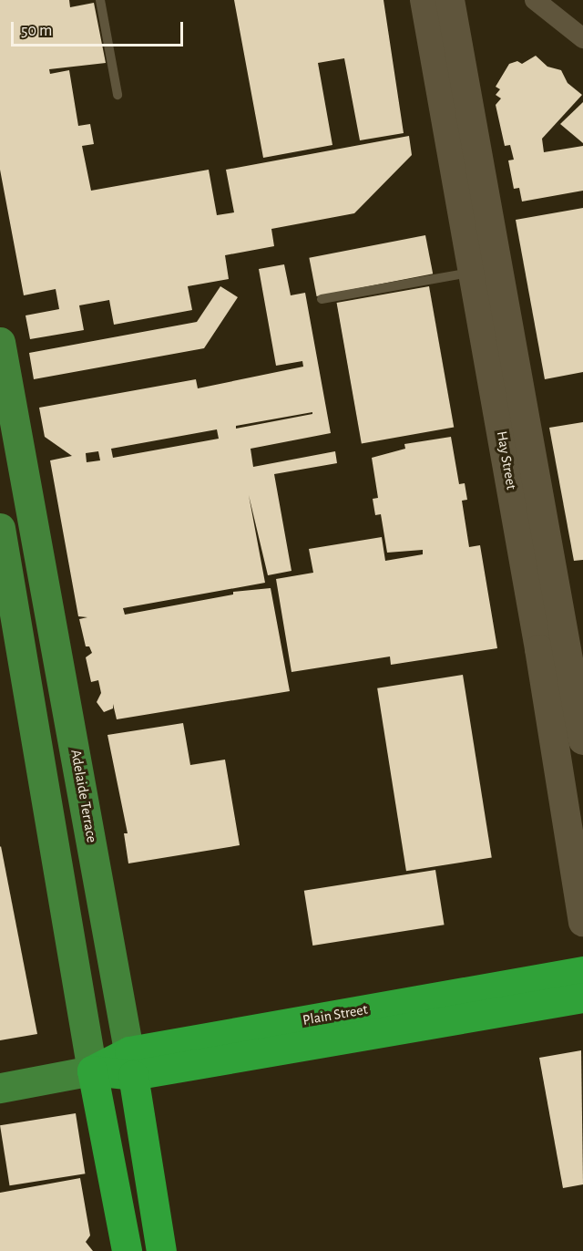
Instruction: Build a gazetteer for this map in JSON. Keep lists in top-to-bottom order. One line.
{"streets":{"highway":["Adelaide Terrace","Plain Street"],"main road":["Hay Street"]},"crossings":[["Adelaide Terrace","Plain Street"]],"scale_bar":"50 m"}
